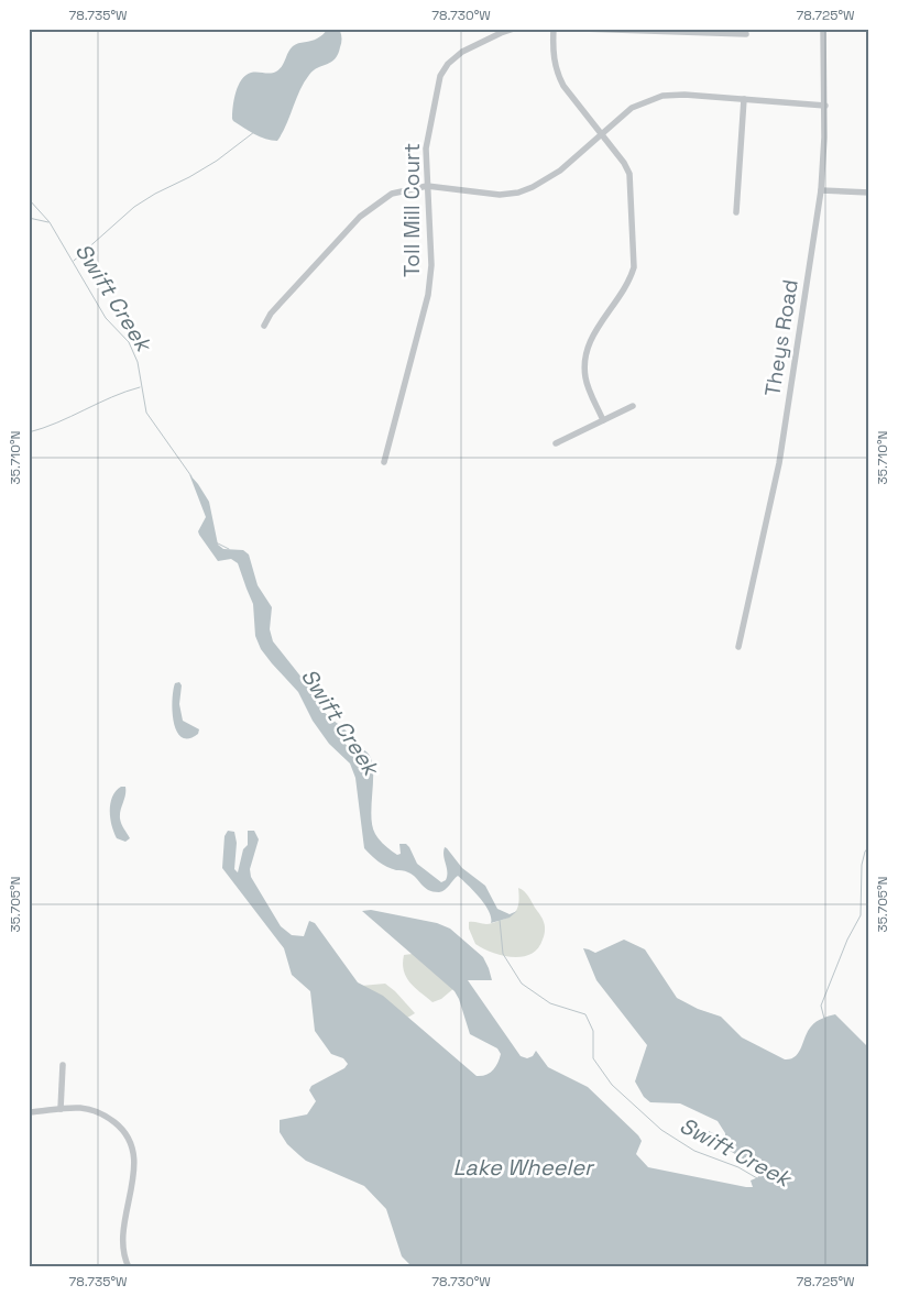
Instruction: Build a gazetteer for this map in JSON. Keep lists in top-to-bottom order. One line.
{"streets":{"street":["Toll Mill Court","Theys Road"]},"water":["Swift Creek","Lake Wheeler"],"coordinates":["78.735°W","78.730°W","78.725°W","35.710°N","35.705°N"]}
